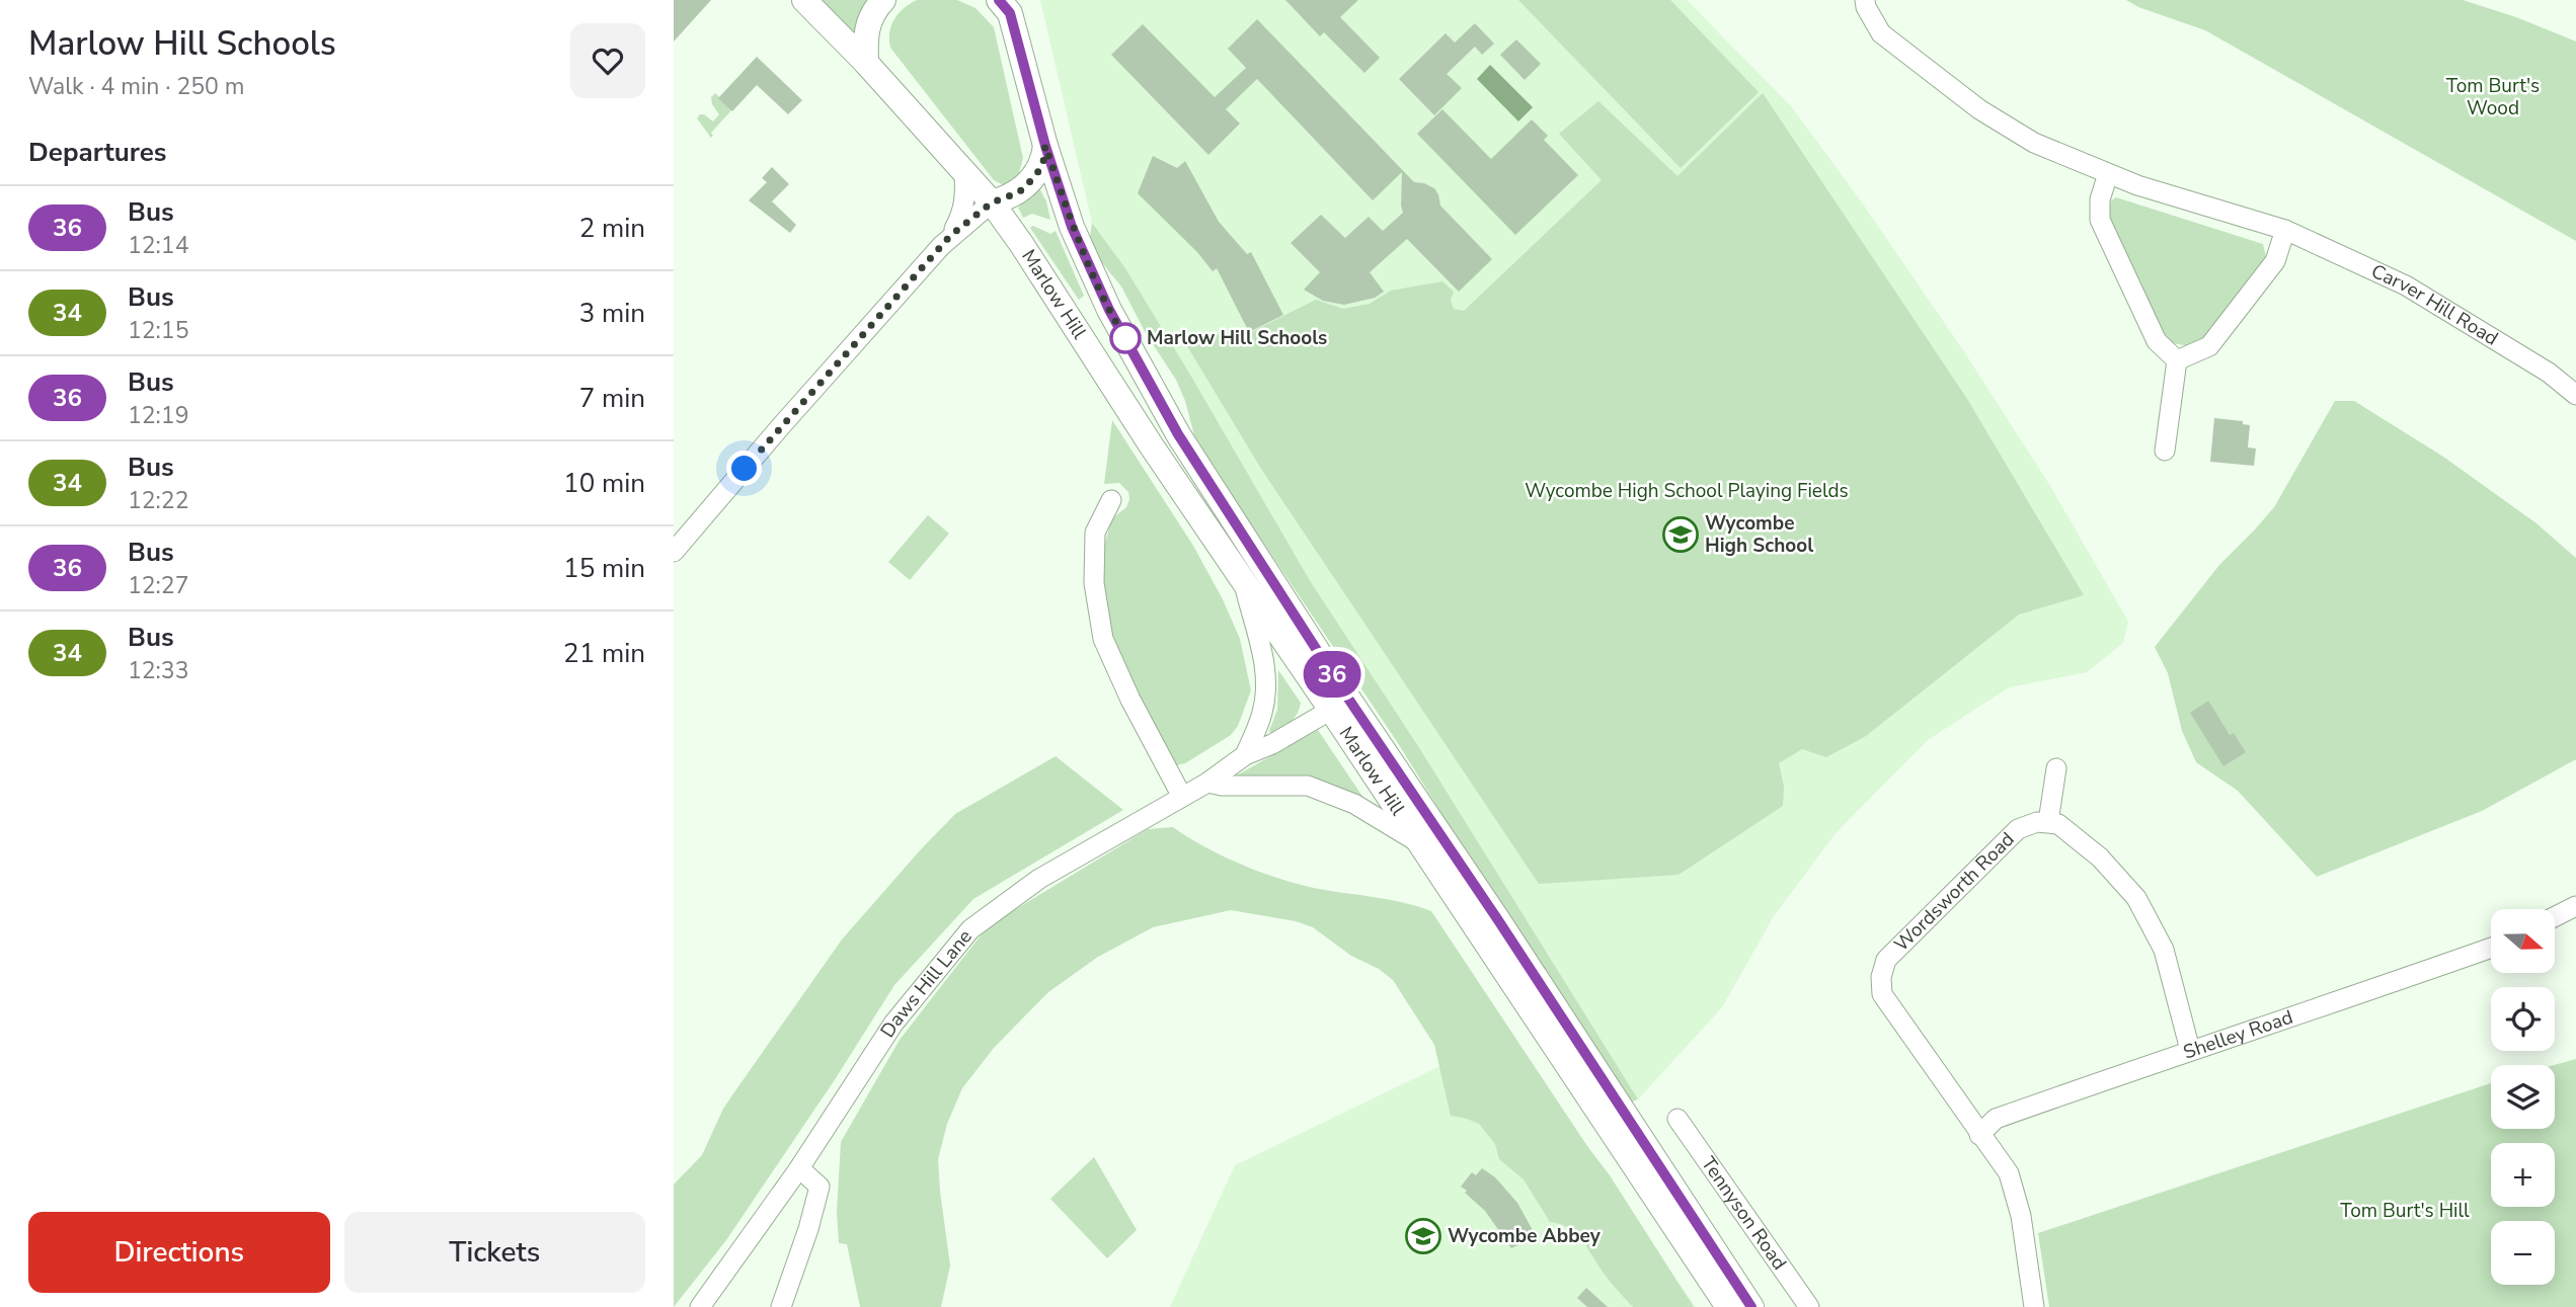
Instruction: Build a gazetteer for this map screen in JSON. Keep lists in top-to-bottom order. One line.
{"streets":{"main road":["Marlow Hill"],"street":["Carver Hill Road","Wordsworth Road","Daws Hill Lane","Shelley Road","Tennyson Road"]},"crossings":[["Marlow Hill","Daws Hill Lane"],["Wordsworth Road","Shelley Road"]],"parks":["Tom Burt's Wood","Wycombe High School Playing Fields","Tom Burt's Hill"],"places":{"other":["Marlow Hill Schools"],"school or university":["Wycombe High School","Wycombe Abbey"]},"lines":["bus line 36"],"north":"right","page":{"heading":[["Marlow Hill Schools","Walk · 4 min · 250 m"],"Departures"],"on_map":"36","list":[{"mark":"36","name":"Bus","note":"12:14","value":"2 min"},{"mark":"34","name":"Bus","note":"12:15","value":"3 min"},{"mark":"36","name":"Bus","note":"12:19","value":"7 min"},{"mark":"34","name":"Bus","note":"12:22","value":"10 min"},{"mark":"36","name":"Bus","note":"12:27","value":"15 min"},{"mark":"34","name":"Bus","note":"12:33","value":"21 min"}],"map_buttons":["+","−"],"buttons":["Directions","Tickets"]}}
